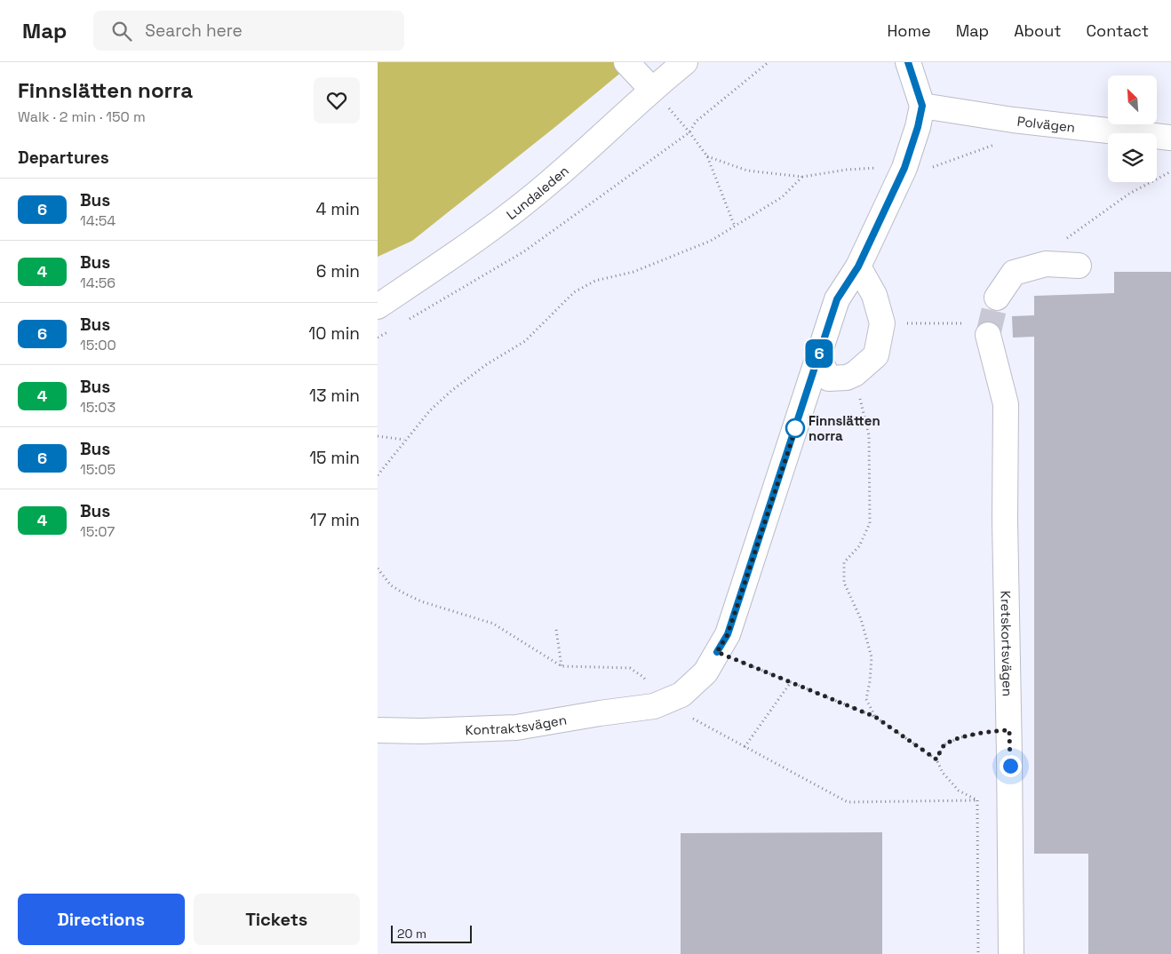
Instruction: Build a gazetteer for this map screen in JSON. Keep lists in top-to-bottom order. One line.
{"streets":{"street":["Polvägen","Lundaleden","Kretskortsvägen","Kontraktsvägen"]},"places":["Finnslätten norra"],"lines":["bus line 6"],"scale_bar":"20 m","north":"top left","page":{"header":"Map","search":"Search here","nav":["Home","Map","About","Contact"],"heading":[["Finnslätten norra","Walk · 2 min · 150 m"],"Departures"],"on_map":"6","list":[{"mark":"6","name":"Bus","note":"14:54","value":"4 min"},{"mark":"4","name":"Bus","note":"14:56","value":"6 min"},{"mark":"6","name":"Bus","note":"15:00","value":"10 min"},{"mark":"4","name":"Bus","note":"15:03","value":"13 min"},{"mark":"6","name":"Bus","note":"15:05","value":"15 min"},{"mark":"4","name":"Bus","note":"15:07","value":"17 min"}],"buttons":["Directions","Tickets"],"scale":"20 m"}}
